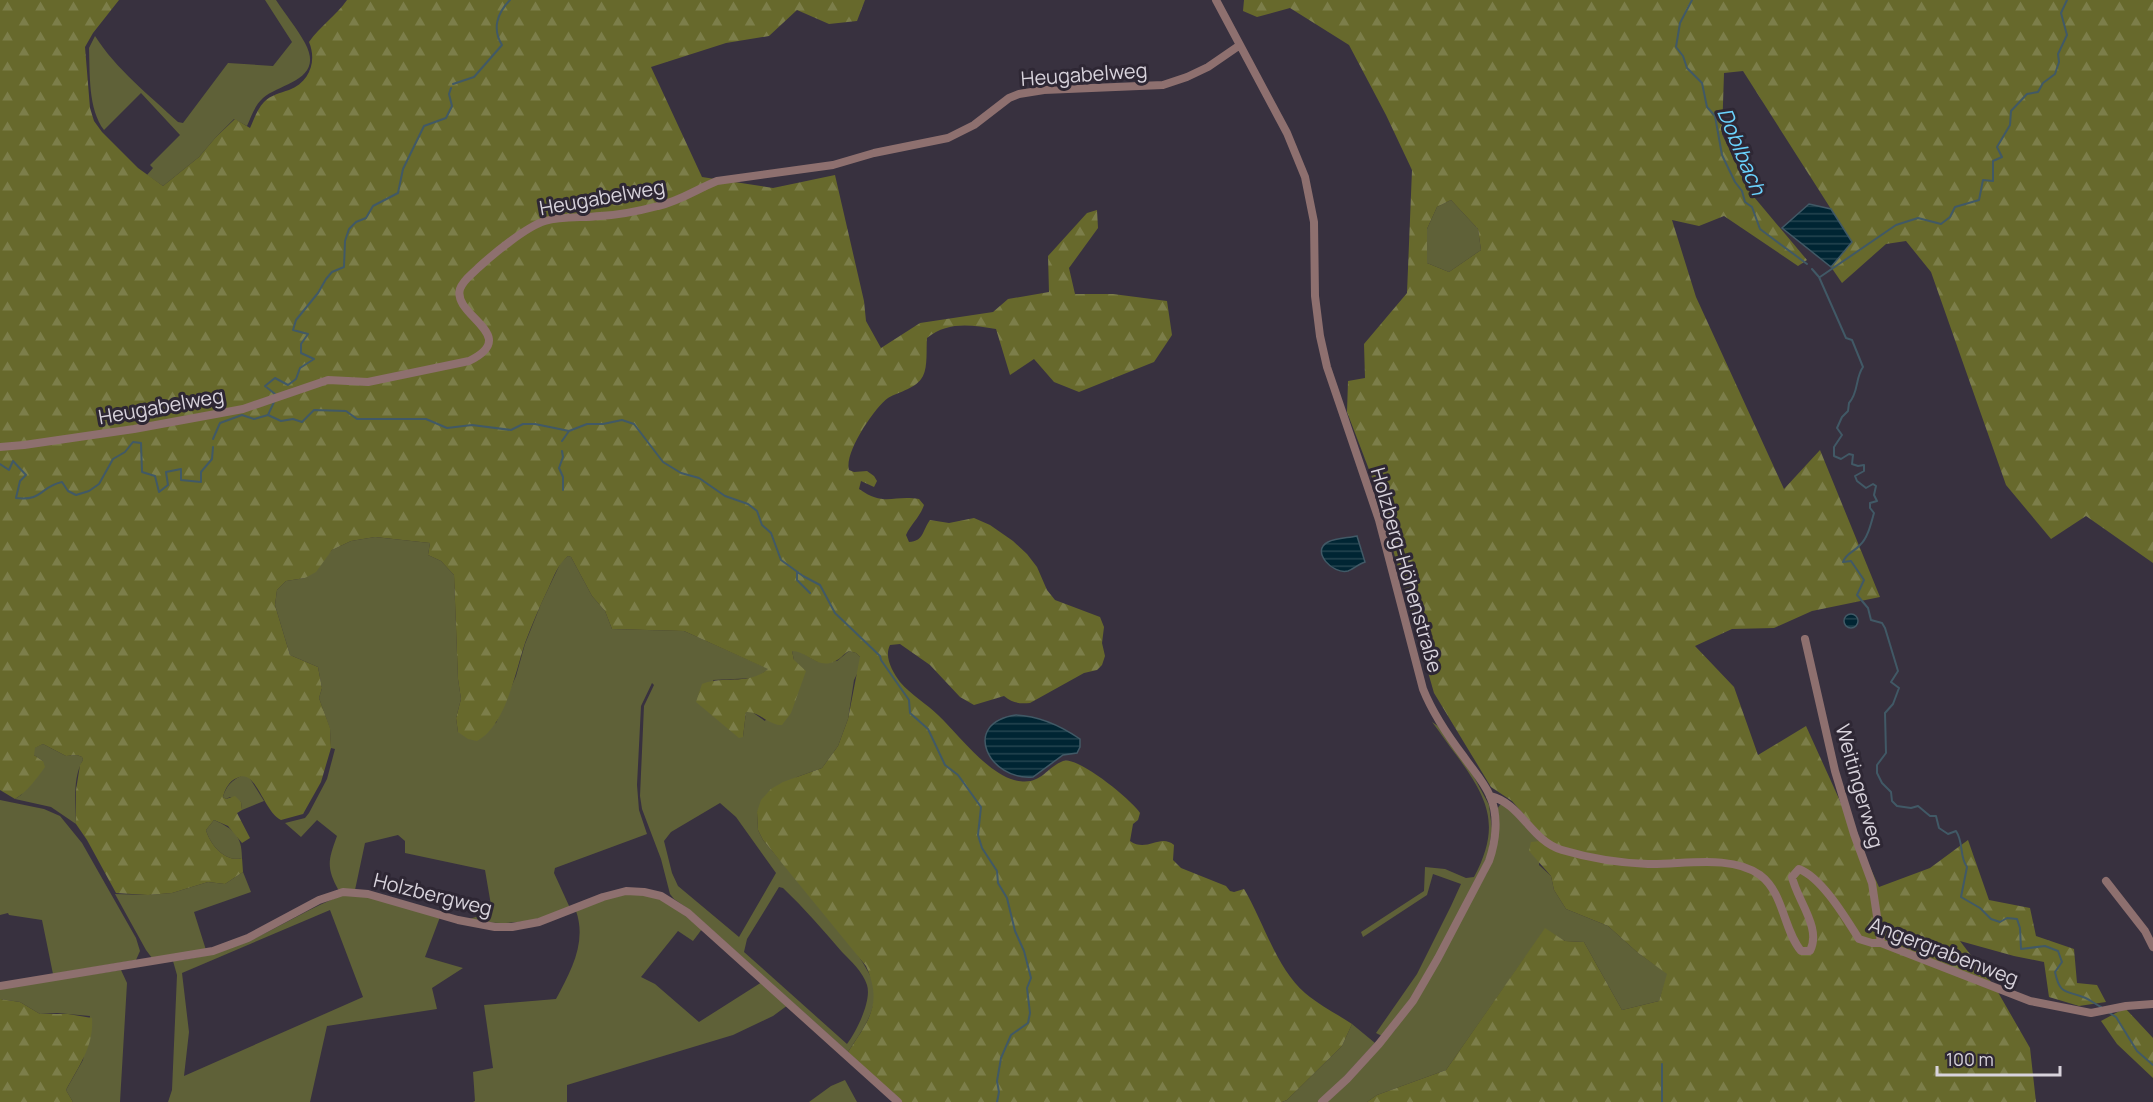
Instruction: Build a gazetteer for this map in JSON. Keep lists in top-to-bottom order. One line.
{"streets":{"street":["Heugabelweg","Holzberg-Höhenstraße","Weitingerweg","Holzbergweg","Angergrabenweg"]},"crossings":[["Heugabelweg","Holzberg-Höhenstraße"],["Holzberg-Höhenstraße","Angergrabenweg"],["Weitingerweg","Angergrabenweg"]],"water":["Doblbach"],"scale_bar":"100 m"}
